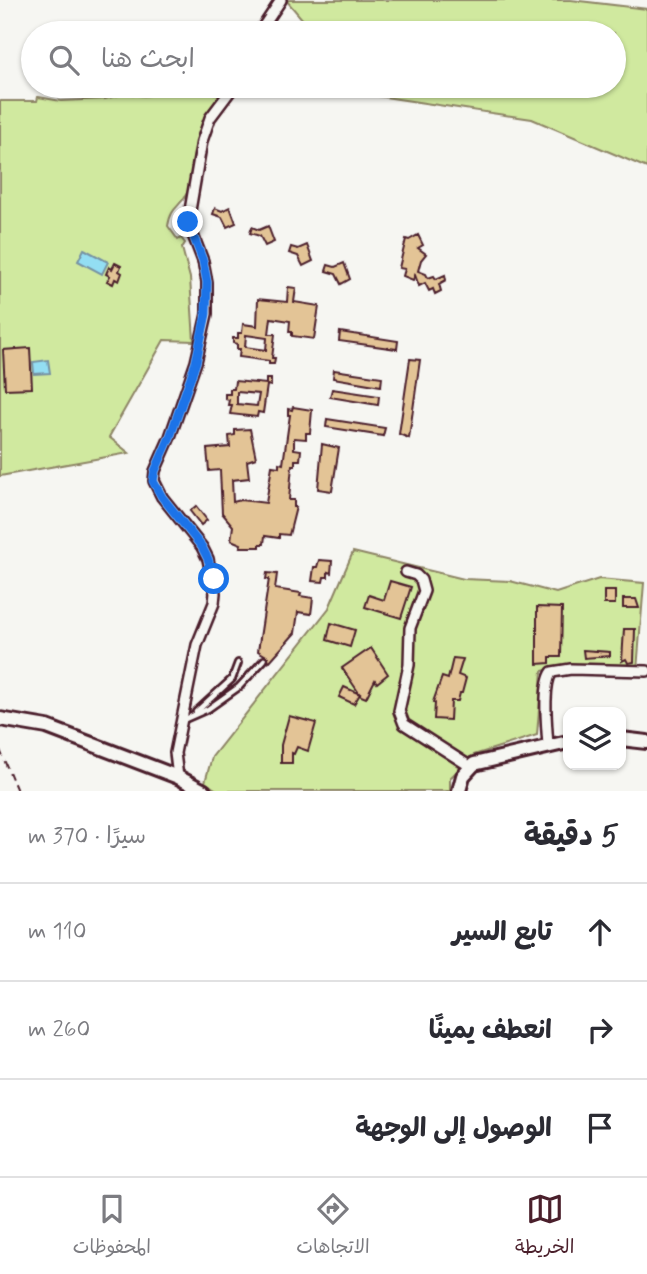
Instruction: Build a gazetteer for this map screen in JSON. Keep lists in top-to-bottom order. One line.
{"page":{"search":"ابحث هنا","heading":["5 دقيقة","سيرًا · 370 m"],"list":[["تابع السير","110 m"],["انعطف يمينًا","260 m"],"الوصول إلى الوجهة"],"nav":["الخريطة","الاتجاهات","المحفوظات"]}}
